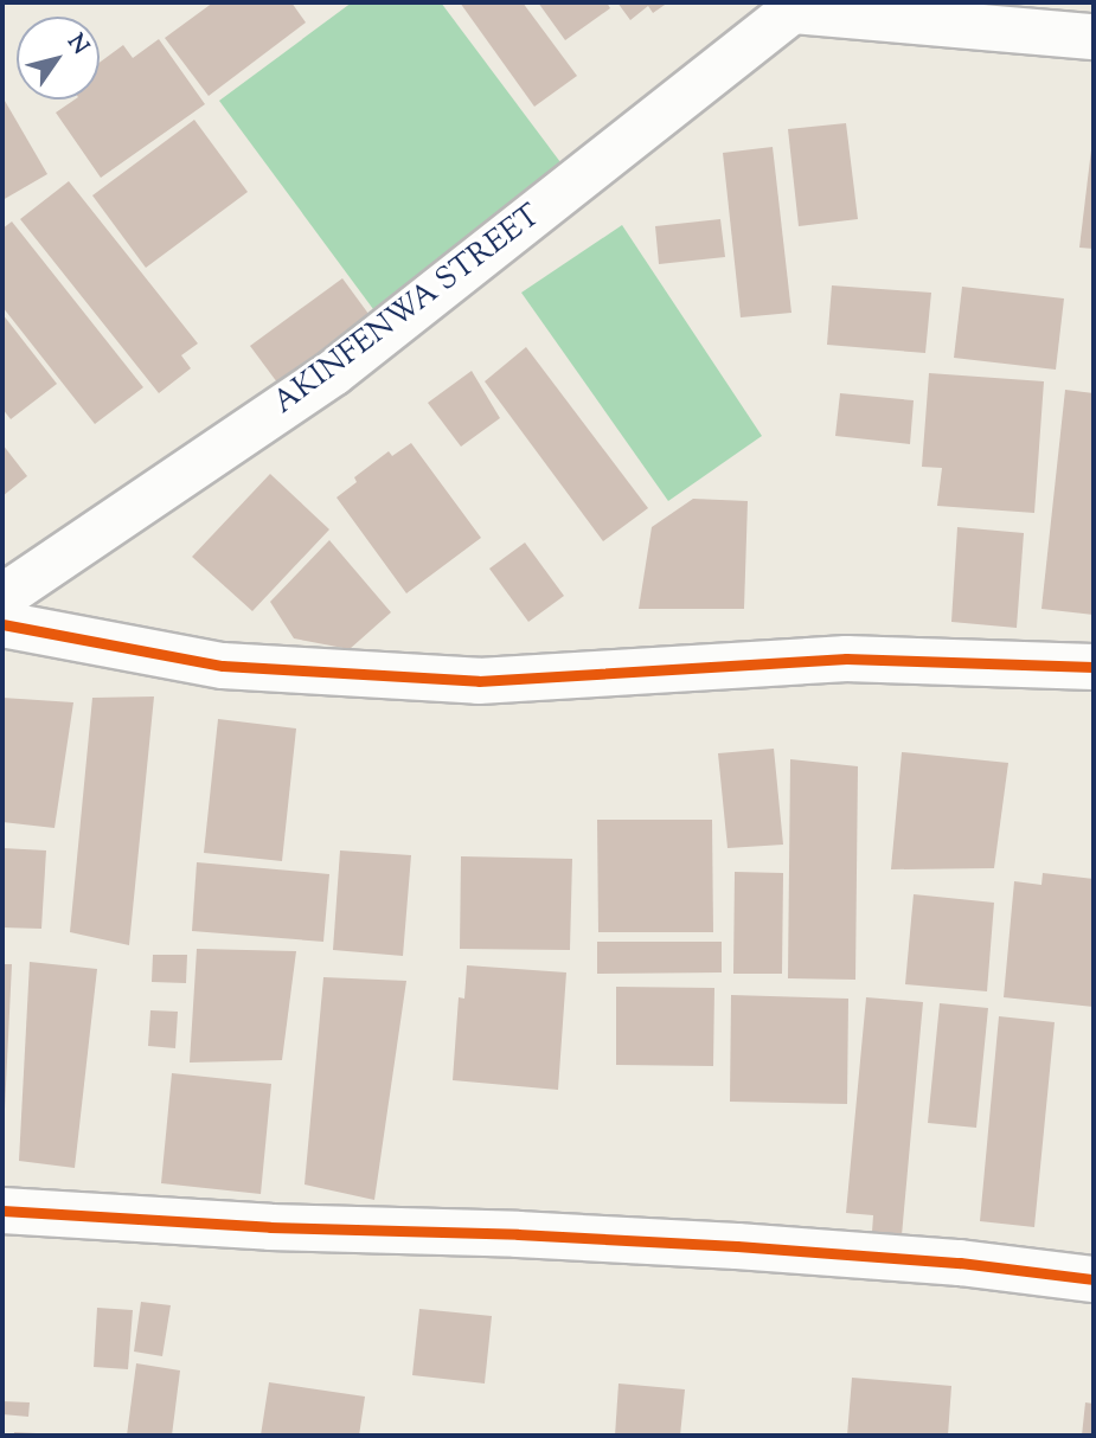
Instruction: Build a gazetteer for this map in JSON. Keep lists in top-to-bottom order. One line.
{"streets":{"street":["AKINFENWA STREET"]},"north":"top right"}
